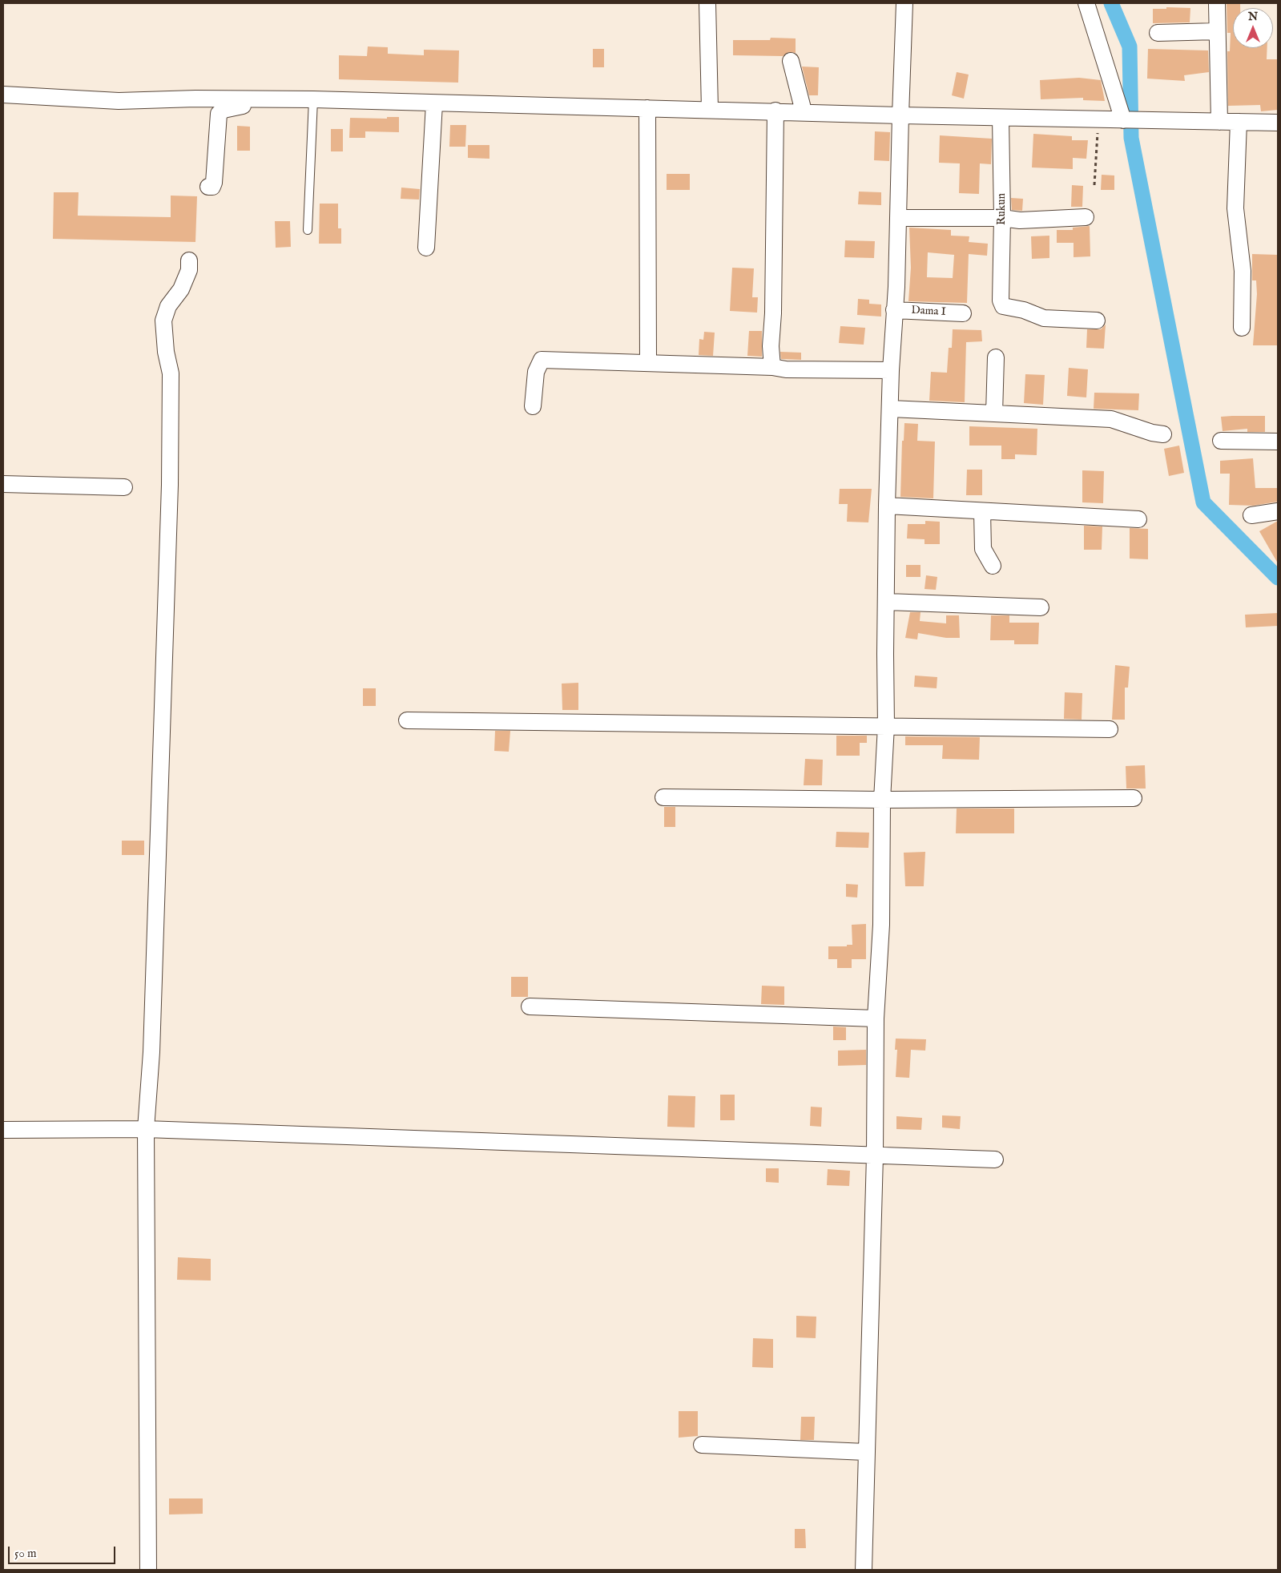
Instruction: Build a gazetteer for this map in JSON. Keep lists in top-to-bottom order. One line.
{"streets":{"street":["Rukun","Dama I"]},"scale_bar":"50 m","north":"top"}
